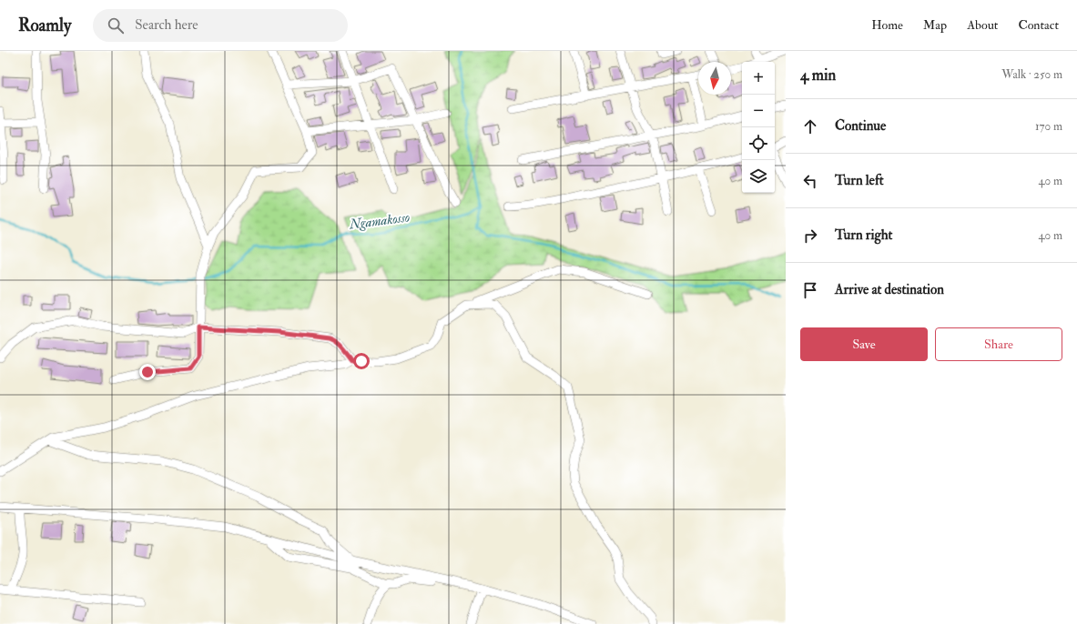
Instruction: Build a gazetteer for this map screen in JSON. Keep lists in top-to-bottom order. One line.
{"water":["Ngamakosso"],"north":"bottom","page":{"header":"Roamly","search":"Search here","nav":["Home","Map","About","Contact"],"heading":["4 min","Walk · 250 m"],"map_buttons":["+","−"],"list":[["Continue","170 m"],["Turn left","40 m"],["Turn right","40 m"],"Arrive at destination"],"buttons":["Save","Share"]}}
